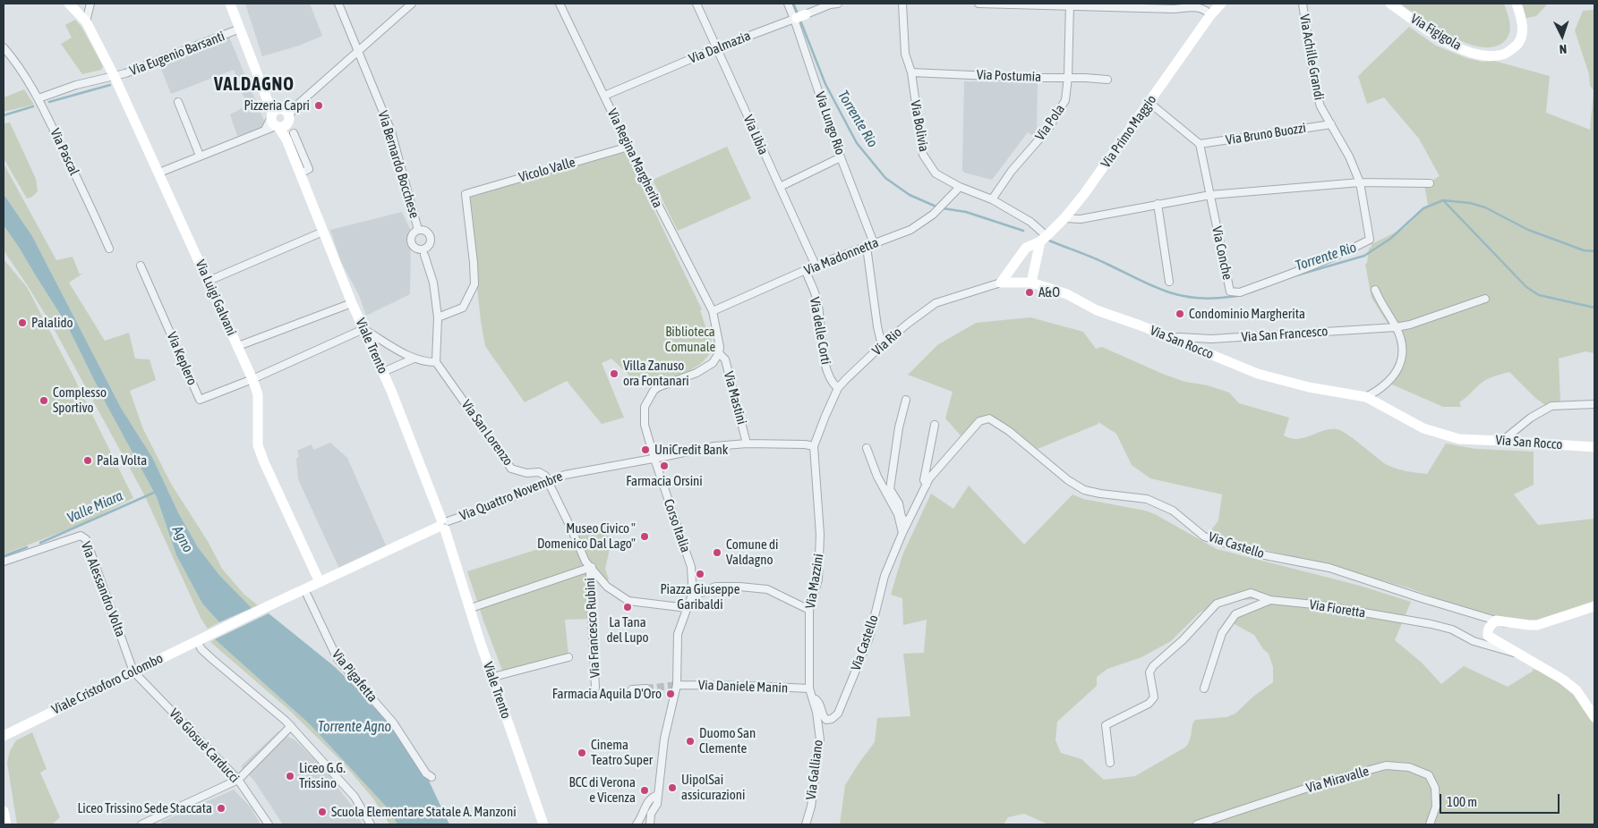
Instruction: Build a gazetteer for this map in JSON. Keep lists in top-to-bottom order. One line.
{"streets":{"street":["Via Figigola","Via Dalmazia","Via Eugenio Barsanti","Via Achille Grandi","Via Postumia","Via Pola","Via Lungo Rio","Via Bolivia","Via Primo Maggio","Via Bruno Buozzi","Via Libia","Via Pascal","Via Regina Margherita","Via Bernardo Bocchese","Vicolo Valle","Via Conche","Via Madonnetta","Via Luigi Galvani","Via delle Corti","Via San Francesco","Via Rio","Via San Rocco","Viale Trento","Via Keplero","Via Mastini","Via San Lorenzo","Via Quattro Novembre","Corso Italia","Via Castello","Via Mazzini","Via Alessandro Volta","Via Fioretta","Via Francesco Rubini","Via Pigafetta","Viale Cristoforo Colombo","Via Daniele Manin","Via Giosuè Carducci","Via Galliano","Via Miravalle"]},"crossings":[["Via Dalmazia","Via Lungo Rio"],["Via Dalmazia","Via Libia"],["Via Dalmazia","Via Regina Margherita"],["Via Eugenio Barsanti","Via Luigi Galvani"],["Via Eugenio Barsanti","Viale Trento"],["Via Achille Grandi","Via Bruno Buozzi"],["Via Achille Grandi","Via Conche"],["Via Postumia","Via Pola"],["Via Postumia","Via Bolivia"],["Via Pola","Via Bolivia"],["Via Lungo Rio","Via Madonnetta"],["Via Bolivia","Via Primo Maggio"],["Via Bolivia","Via Madonnetta"],["Via Primo Maggio","Via Rio"],["Via Primo Maggio","Via San Rocco"],["Via Libia","Via Madonnetta"],["Via Regina Margherita","Vicolo Valle"],["Via Regina Margherita","Via Madonnetta"],["Via Madonnetta","Via delle Corti"],["Via Luigi Galvani","Via Keplero"],["Via delle Corti","Via Rio"],["Via San Francesco","Via San Rocco"],["Via Rio","Via San Rocco"],["Via Rio","Via Quattro Novembre"],["Via Rio","Via Mazzini"],["Viale Trento","Via Quattro Novembre"],["Via Mastini","Via Quattro Novembre"],["Via Mastini","Corso Italia"],["Via San Lorenzo","Via Quattro Novembre"],["Via Quattro Novembre","Corso Italia"],["Via Quattro Novembre","Via Mazzini"],["Corso Italia","Via Daniele Manin"],["Via Castello","Via Galliano"],["Via Mazzini","Via Daniele Manin"],["Via Mazzini","Via Galliano"],["Via Alessandro Volta","Viale Cristoforo Colombo"],["Via Alessandro Volta","Via Giosuè Carducci"],["Via Pigafetta","Viale Cristoforo Colombo"],["Viale Cristoforo Colombo","Via Giosuè Carducci"],["Via Daniele Manin","Via Galliano"]],"districts":["VALDAGNO"],"water":["Torrente Rio","Valle Miara","Agno","Torrente Agno"],"parks":["Biblioteca Comunale"],"places":["Pizzeria Capri","A&O","Condominio Margherita","Palalido","Villa Zanuso ora Fontanari","Complesso Sportivo","UniCredit Bank","Pala Volta","Farmacia Orsini","Museo Civico \" Domenico Dal Lago\"","Comune di Valdagno","Piazza Giuseppe Garibaldi","La Tana del Lupo","Farmacia Aquila D'Oro","Duomo San Clemente","Cinema Teatro Super","Liceo G.G. Trissino","UipolSai assicurazioni","BCC di Verona e Vicenza","Liceo Trissino Sede Staccata","Scuola Elementare Statale A. Manzoni"],"scale_bar":"100 m","north":"bottom"}
